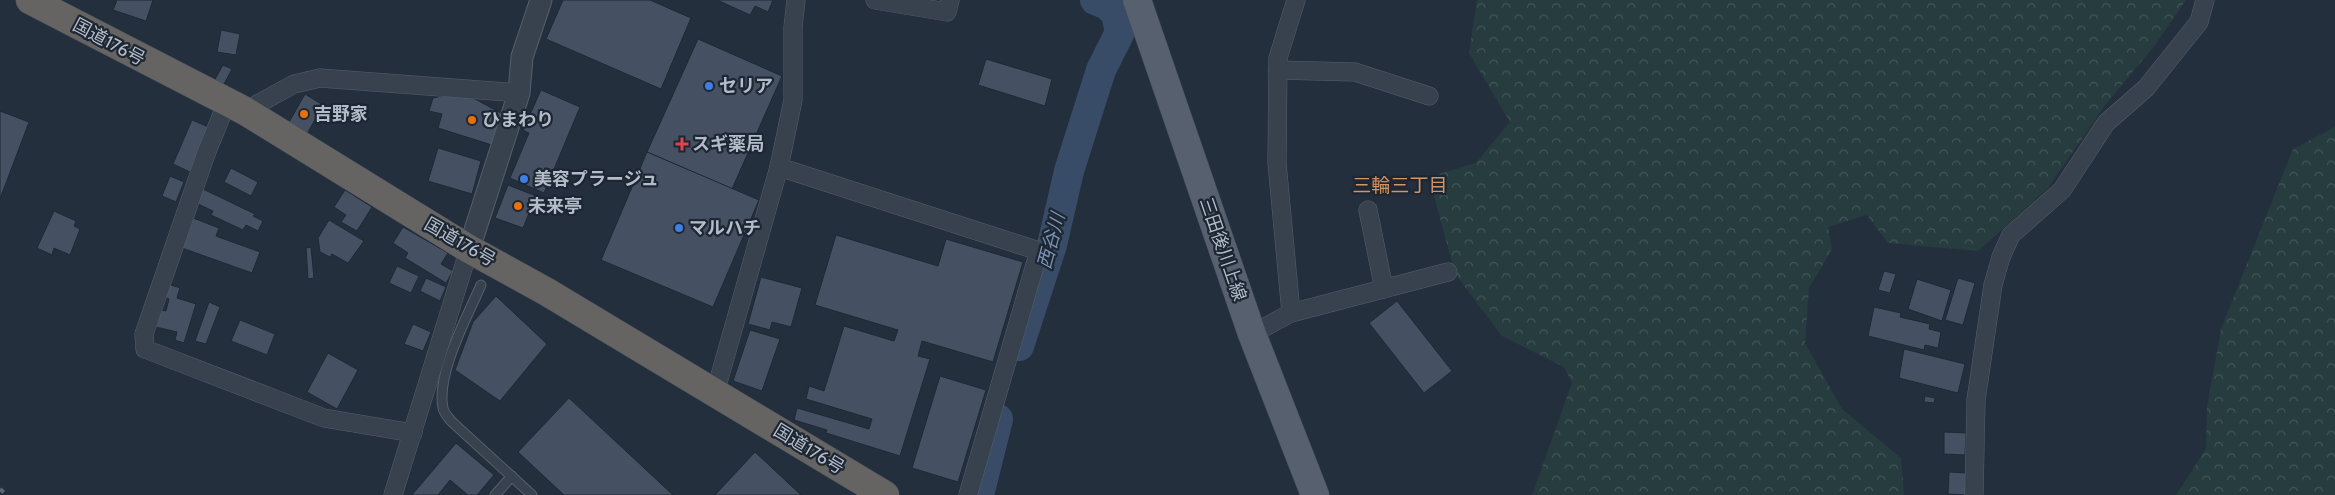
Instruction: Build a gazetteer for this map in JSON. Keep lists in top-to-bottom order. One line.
{"streets":{"highway":["国道176号"],"main road":["三田後川上線"]},"districts":["三輪三丁目"],"water":["西谷川"],"places":{"other":["セリア","吉野家","ひまわり","美容プラージュ","未来亭","マルハチ"],"health":["スギ薬局"]}}
